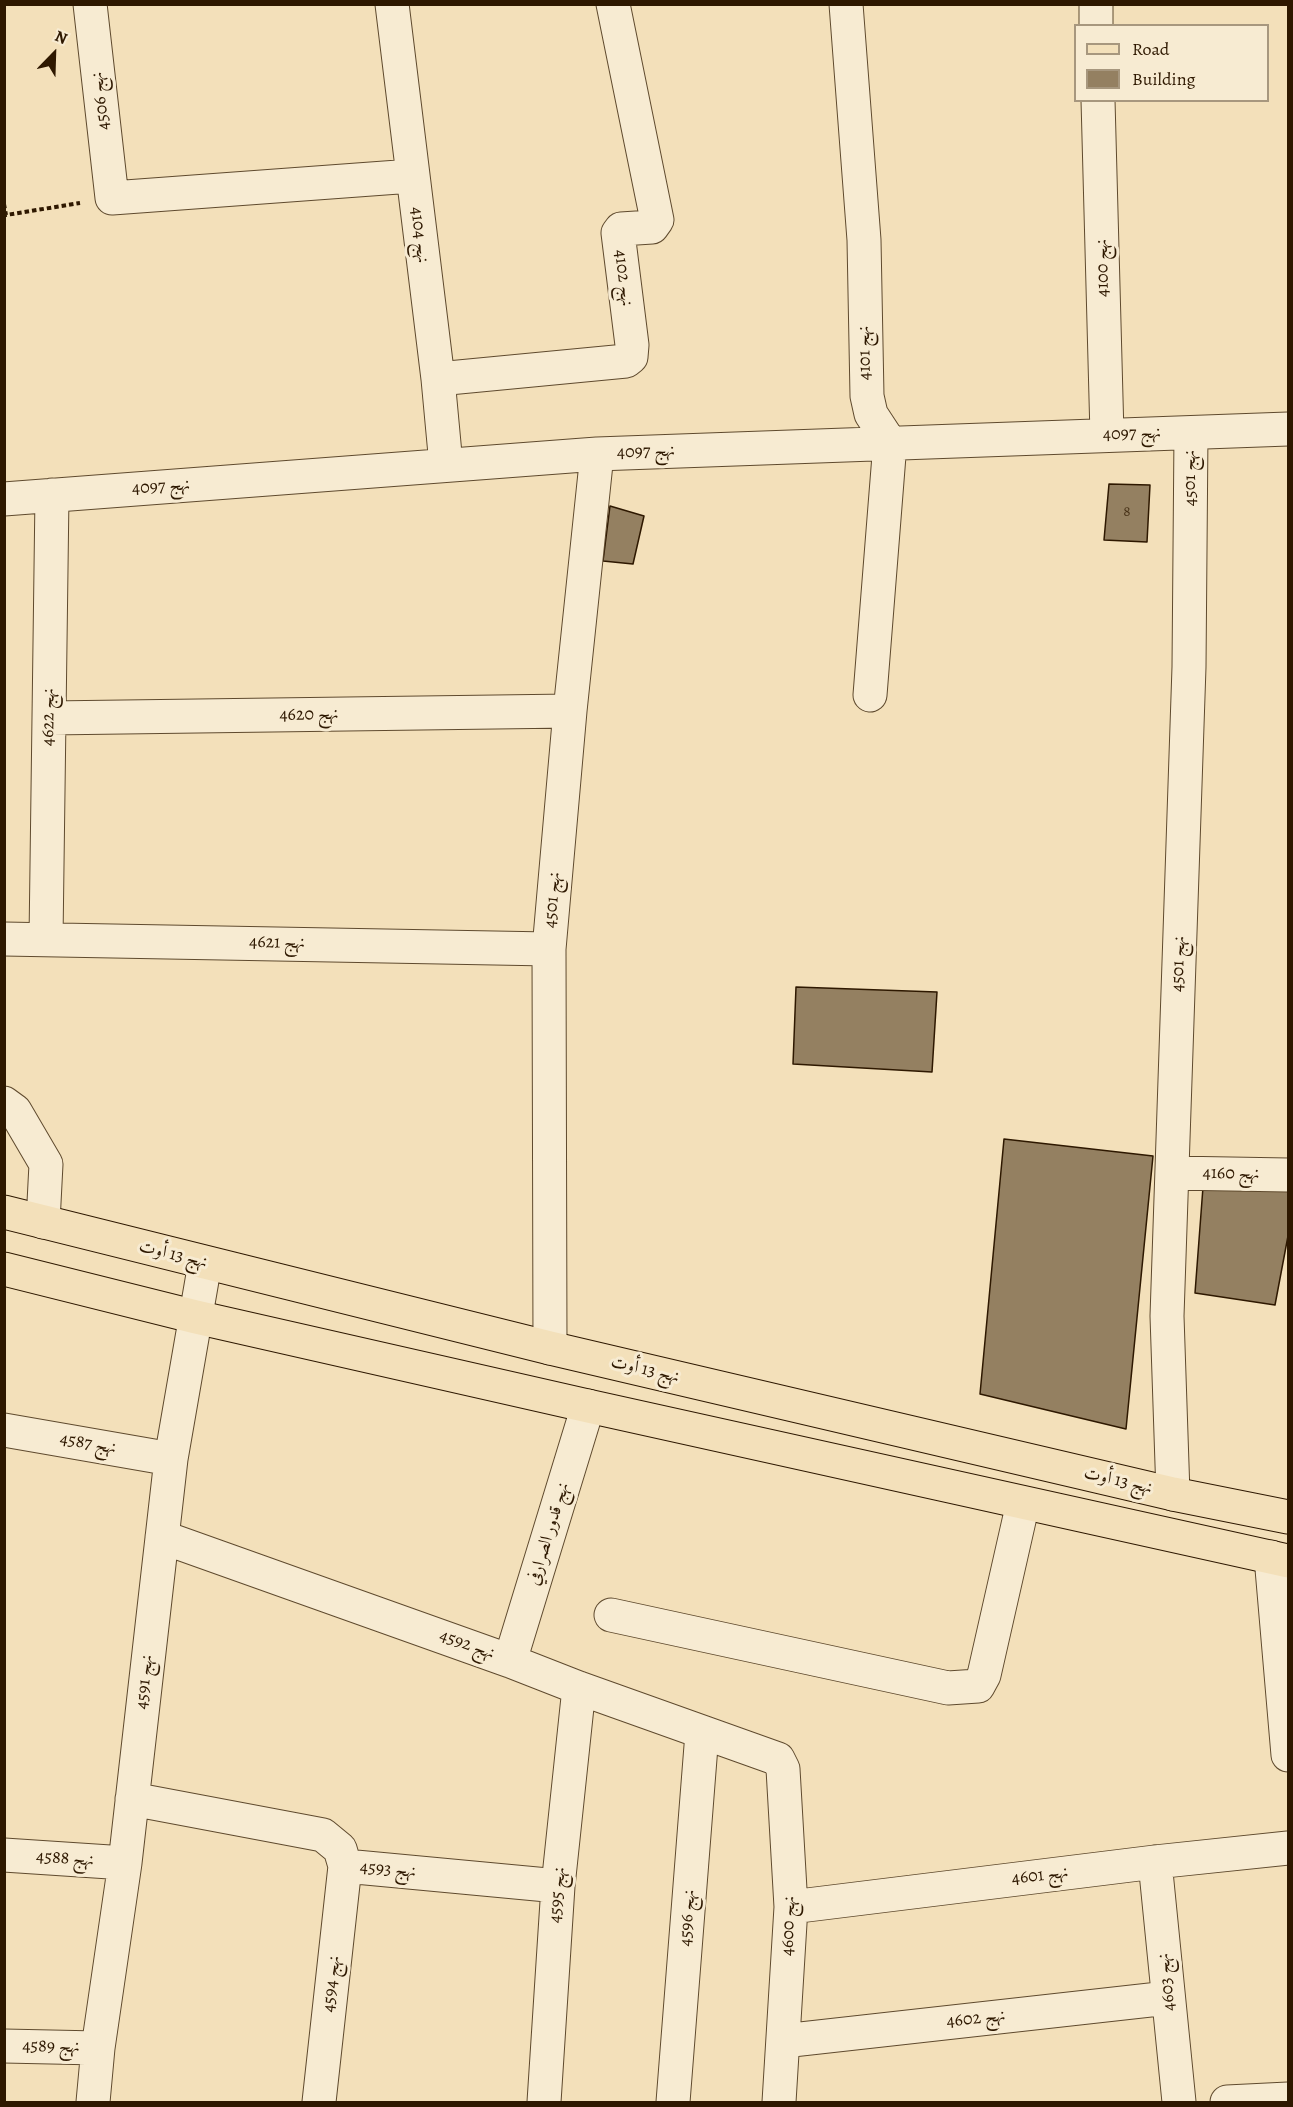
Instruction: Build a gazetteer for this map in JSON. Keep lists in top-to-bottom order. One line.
{"streets":{"main road":["نهج 13 أوت"],"street":["نهج 4506","نهج 4104","نهج 4100","نهج 4102","نهج 4101","نهج 4097","نهج 4501","نهج 4620","نهج 4622","نهج 4621","نهج 4160","نهج 4587","نهج قدور الصرارفي","نهج 4592","نهج 4591","نهج 4588","نهج 4593","نهج 4601","نهج 4595","نهج 4596","نهج 4600","نهج 4603","نهج 4594","نهج 4602","نهج 4589"]},"crossings":[["نهج 4104","نهج 4102"],["نهج 4104","نهج 4097"],["نهج 4100","نهج 4097"],["نهج 4101","نهج 4097"],["نهج 4097","نهج 4501"],["نهج 4097","نهج 4622"],["نهج 4501","نهج 4620"],["نهج 4501","نهج 4621"],["نهج 4501","نهج 4160"],["نهج 4501","نهج 13 أوت"],["نهج 4620","نهج 4622"],["نهج 4622","نهج 4621"],["نهج 13 أوت","نهج 4591"],["نهج 4587","نهج 4591"],["نهج قدور الصرارفي","نهج 4592"],["نهج 4592","نهج 4591"],["نهج 4592","نهج 4595"],["نهج 4592","نهج 4596"],["نهج 4592","نهج 4600"],["نهج 4591","نهج 4588"],["نهج 4591","نهج 4593"],["نهج 4591","نهج 4589"],["نهج 4593","نهج 4595"],["نهج 4593","نهج 4594"],["نهج 4601","نهج 4600"],["نهج 4601","نهج 4603"],["نهج 4600","نهج 4602"],["نهج 4603","نهج 4602"]],"house_numbers":["8"],"legend":["Road","Building"],"north":"top right"}
